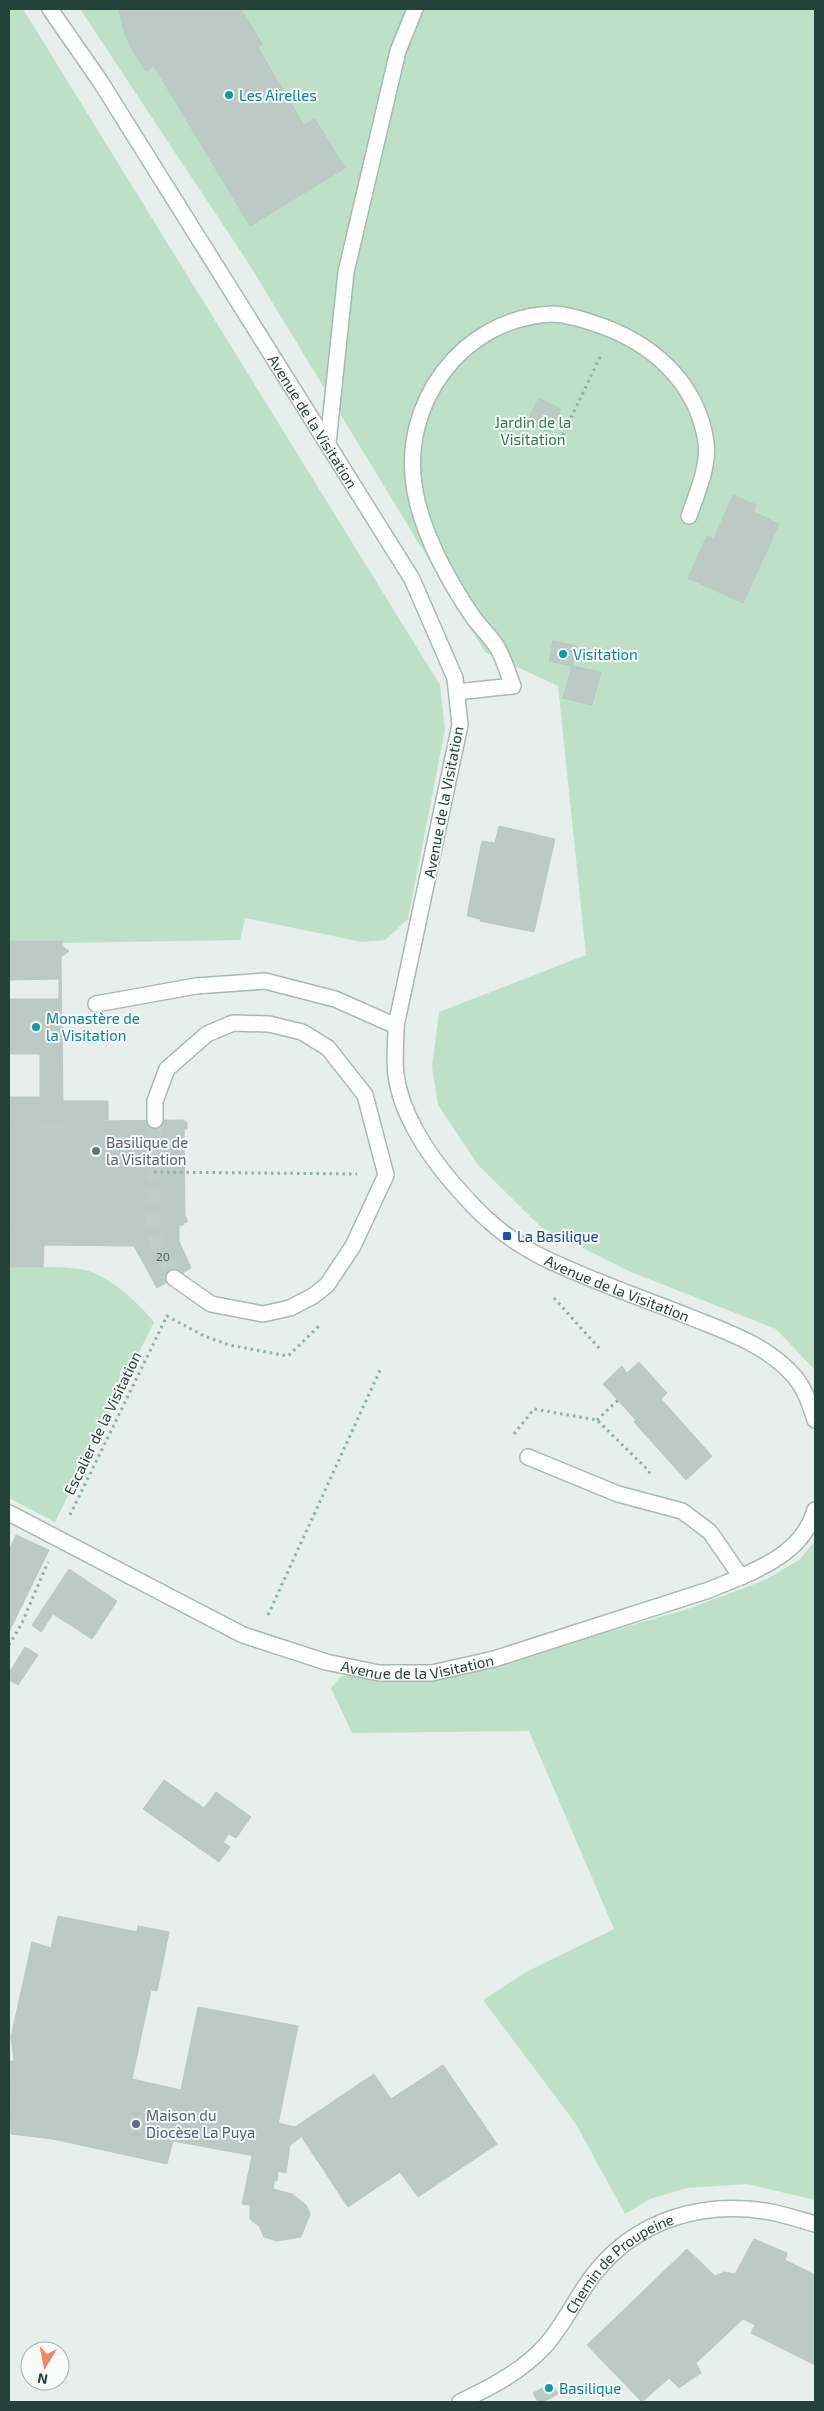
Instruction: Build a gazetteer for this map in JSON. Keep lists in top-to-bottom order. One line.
{"streets":{"street":["Avenue de la Visitation","Chemin de Proupeine"],"path":["Escalier de la Visitation"]},"crossings":[["Avenue de la Visitation","Escalier de la Visitation"]],"parks":["Jardin de la Visitation"],"places":{"other":["Les Airelles","Visitation","Monastère de la Visitation","Basilique de la Visitation","Maison du Diocèse La Puya","Basilique"],"transit":["La Basilique"]},"house_numbers":["20"],"north":"bottom"}
